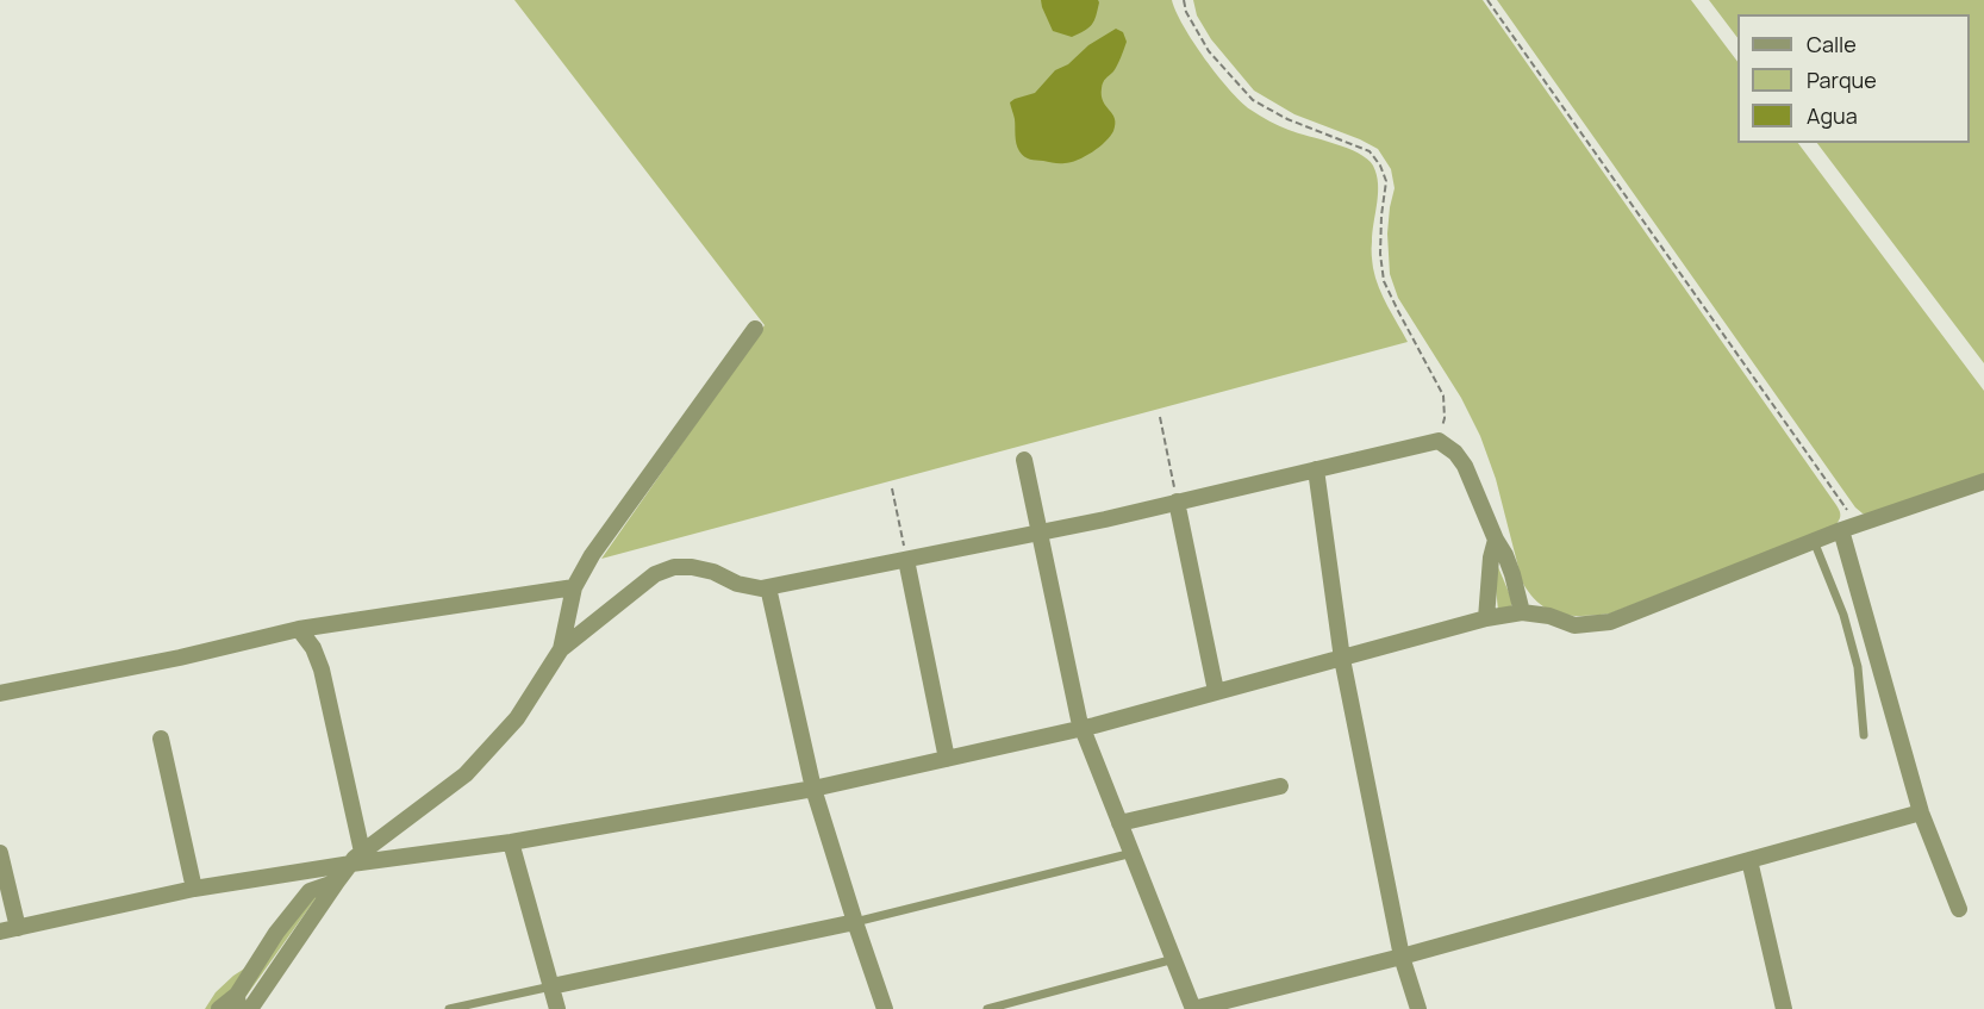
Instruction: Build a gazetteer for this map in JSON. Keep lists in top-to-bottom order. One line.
{"legend":["Calle","Parque","Agua"]}
